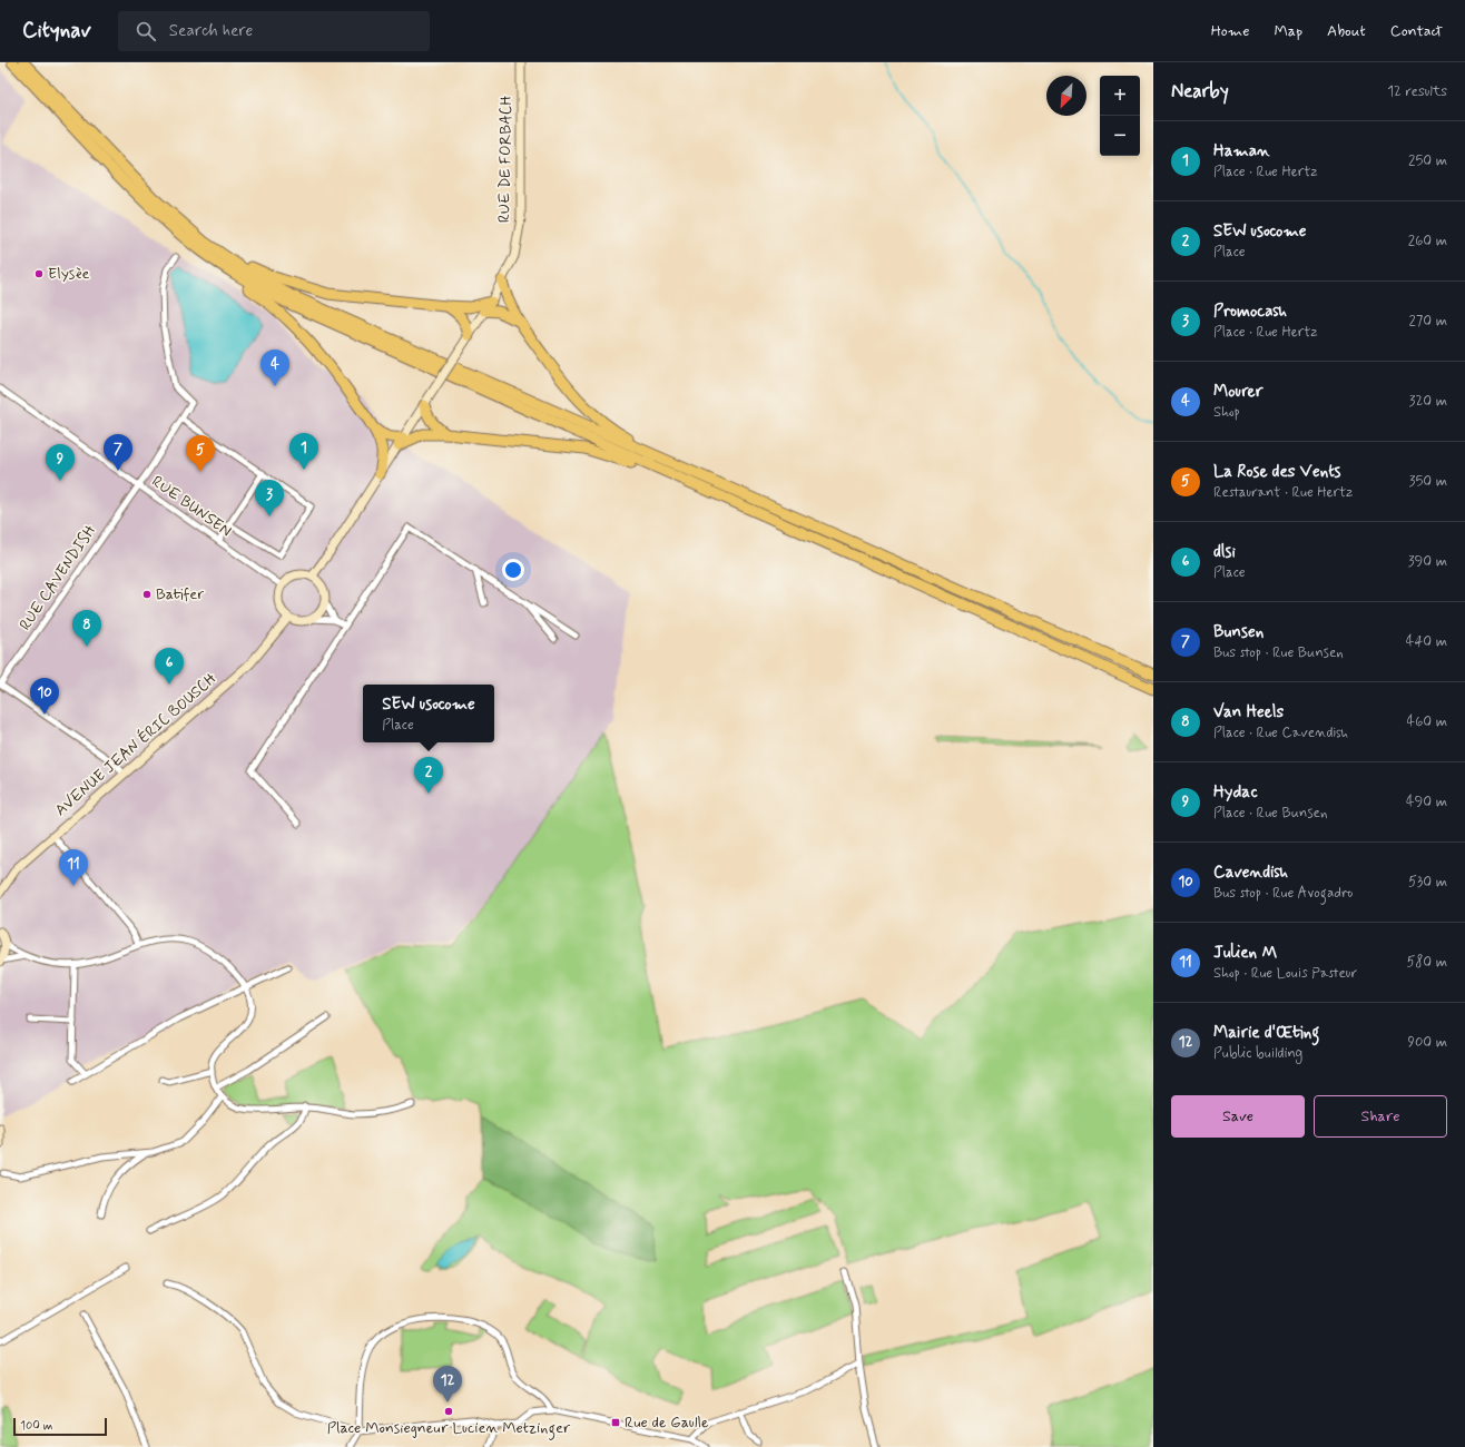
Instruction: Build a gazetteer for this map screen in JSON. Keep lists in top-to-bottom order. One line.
{"streets":{"main road":["RUE DE FORBACH","AVENUE JEAN ÉRIC BOUSCH"],"street":["RUE BUNSEN","RUE CAVENDISH"]},"crossings":[["RUE DE FORBACH","RUE BUNSEN"],["RUE DE FORBACH","AVENUE JEAN ÉRIC BOUSCH"],["RUE BUNSEN","RUE CAVENDISH"],["RUE BUNSEN","AVENUE JEAN ÉRIC BOUSCH"]],"places":{"other":["Elysèe","Batifer","Place Monsiegneur Lucien Metzinger"],"transit":["Rue de Gaulle"]},"scale_bar":"100 m","north":"bottom left","page":{"header":"Citynav","search":"Search here","nav":["Home","Map","About","Contact"],"heading":["Nearby","12 results"],"map_buttons":["+","−"],"list":[{"mark":"1","name":"Haman","note":"Place · Rue Hertz","value":"250 m"},{"mark":"2","name":"SEW usocome","note":"Place","value":"260 m"},{"mark":"3","name":"Promocash","note":"Place · Rue Hertz","value":"270 m"},{"mark":"4","name":"Mourer","note":"Shop","value":"320 m"},{"mark":"5","name":"La Rose des Vents","note":"Restaurant · Rue Hertz","value":"350 m"},{"mark":"6","name":"dlsi","note":"Place","value":"390 m"},{"mark":"7","name":"Bunsen","note":"Bus stop · Rue Bunsen","value":"440 m"},{"mark":"8","name":"Van Heels","note":"Place · Rue Cavendish","value":"460 m"},{"mark":"9","name":"Hydac","note":"Place · Rue Bunsen","value":"490 m"},{"mark":"10","name":"Cavendish","note":"Bus stop · Rue Avogadro","value":"530 m"},{"mark":"11","name":"Julien M","note":"Shop · Rue Louis Pasteur","value":"580 m"},{"mark":"12","name":"Mairie d'Œting","note":"Public building","value":"900 m"}],"pins":["4","1","7","5","9","3","8","6","10","2","11","12"],"popup":["SEW usocome","Place"],"buttons":["Save","Share"],"scale":"100 m"}}
